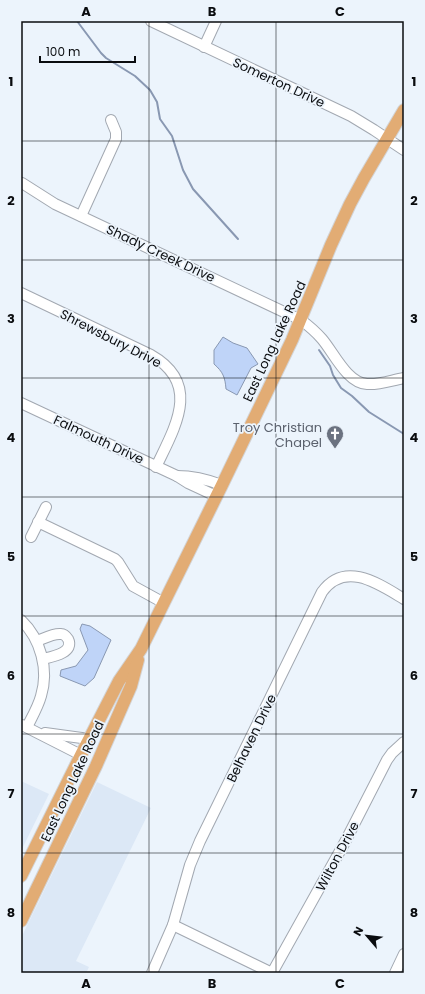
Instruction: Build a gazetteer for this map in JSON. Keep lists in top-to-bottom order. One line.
{"streets":{"main road":["East Long Lake Road"],"street":["Somerton Drive","Shady Creek Drive","Shrewsbury Drive","Falmouth Drive","Belhaven Drive","Wilton Drive"]},"crossings":[["Somerton Drive","East Long Lake Road"],["Shady Creek Drive","East Long Lake Road"],["Shrewsbury Drive","Falmouth Drive"],["East Long Lake Road","Falmouth Drive"]],"places":{"church":["Troy Christian Chapel"]},"scale_bar":"100 m","north":"top left","grid":{"columns":["A","B","C"],"rows":["1","2","3","4","5","6","7","8"]}}
